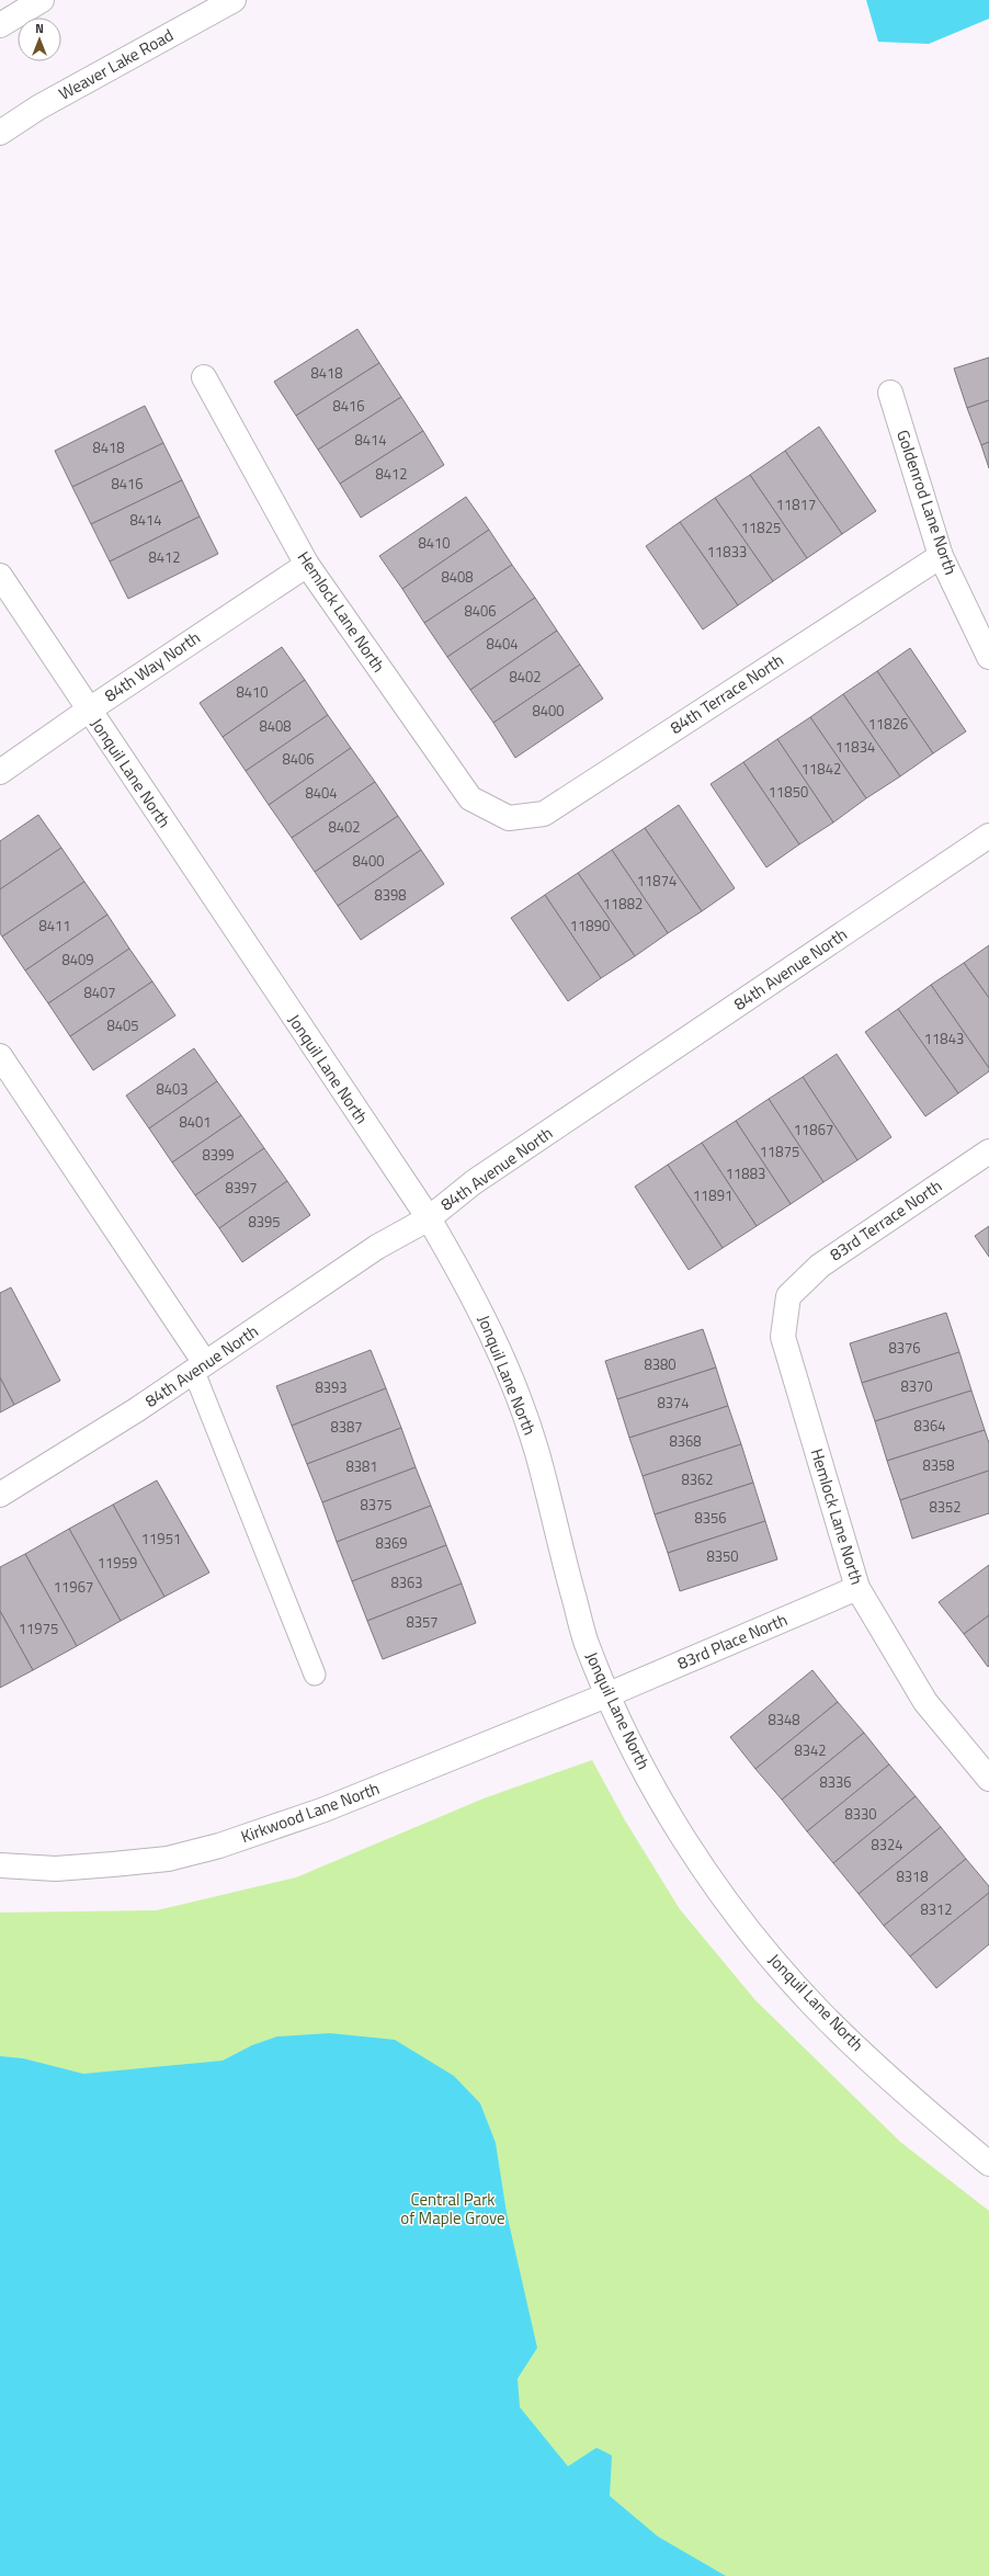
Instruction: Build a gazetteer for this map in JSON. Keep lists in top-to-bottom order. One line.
{"streets":{"street":["Weaver Lake Road","Goldenrod Lane North","Hemlock Lane North","84th Way North","84th Terrace North","Jonquil Lane North","84th Avenue North","83rd Terrace North","83rd Place North","Kirkwood Lane North"]},"crossings":[["Goldenrod Lane North","84th Terrace North"],["Hemlock Lane North","84th Way North"],["Hemlock Lane North","84th Terrace North"],["Hemlock Lane North","83rd Terrace North"],["Hemlock Lane North","83rd Place North"],["84th Way North","Jonquil Lane North"],["Jonquil Lane North","84th Avenue North"],["Jonquil Lane North","83rd Place North"],["Jonquil Lane North","Kirkwood Lane North"],["83rd Place North","Kirkwood Lane North"]],"parks":["Central Park of Maple Grove"],"house_numbers":["8418","8416","8414","8418","8412","8416","11817","8414","11825","8410","11833","8412","8408","8406","8404","8402","8410","8400","11826","8408","11834","8406","11842","11850","8404","8402","8400","11874","8398","11882","8411","11890","8409","8407","8405","11843","8403","8401","11867","11875","8399","11883","8397","11891","8395","8376","8380","8370","8393","8374","8364","8387","8368","8358","8381","8362","8375","8352","8356","11951","8369","8350","11959","8363","11967","8357","11975","8348","8342","8336","8330","8324","8318","8312"],"north":"top"}
